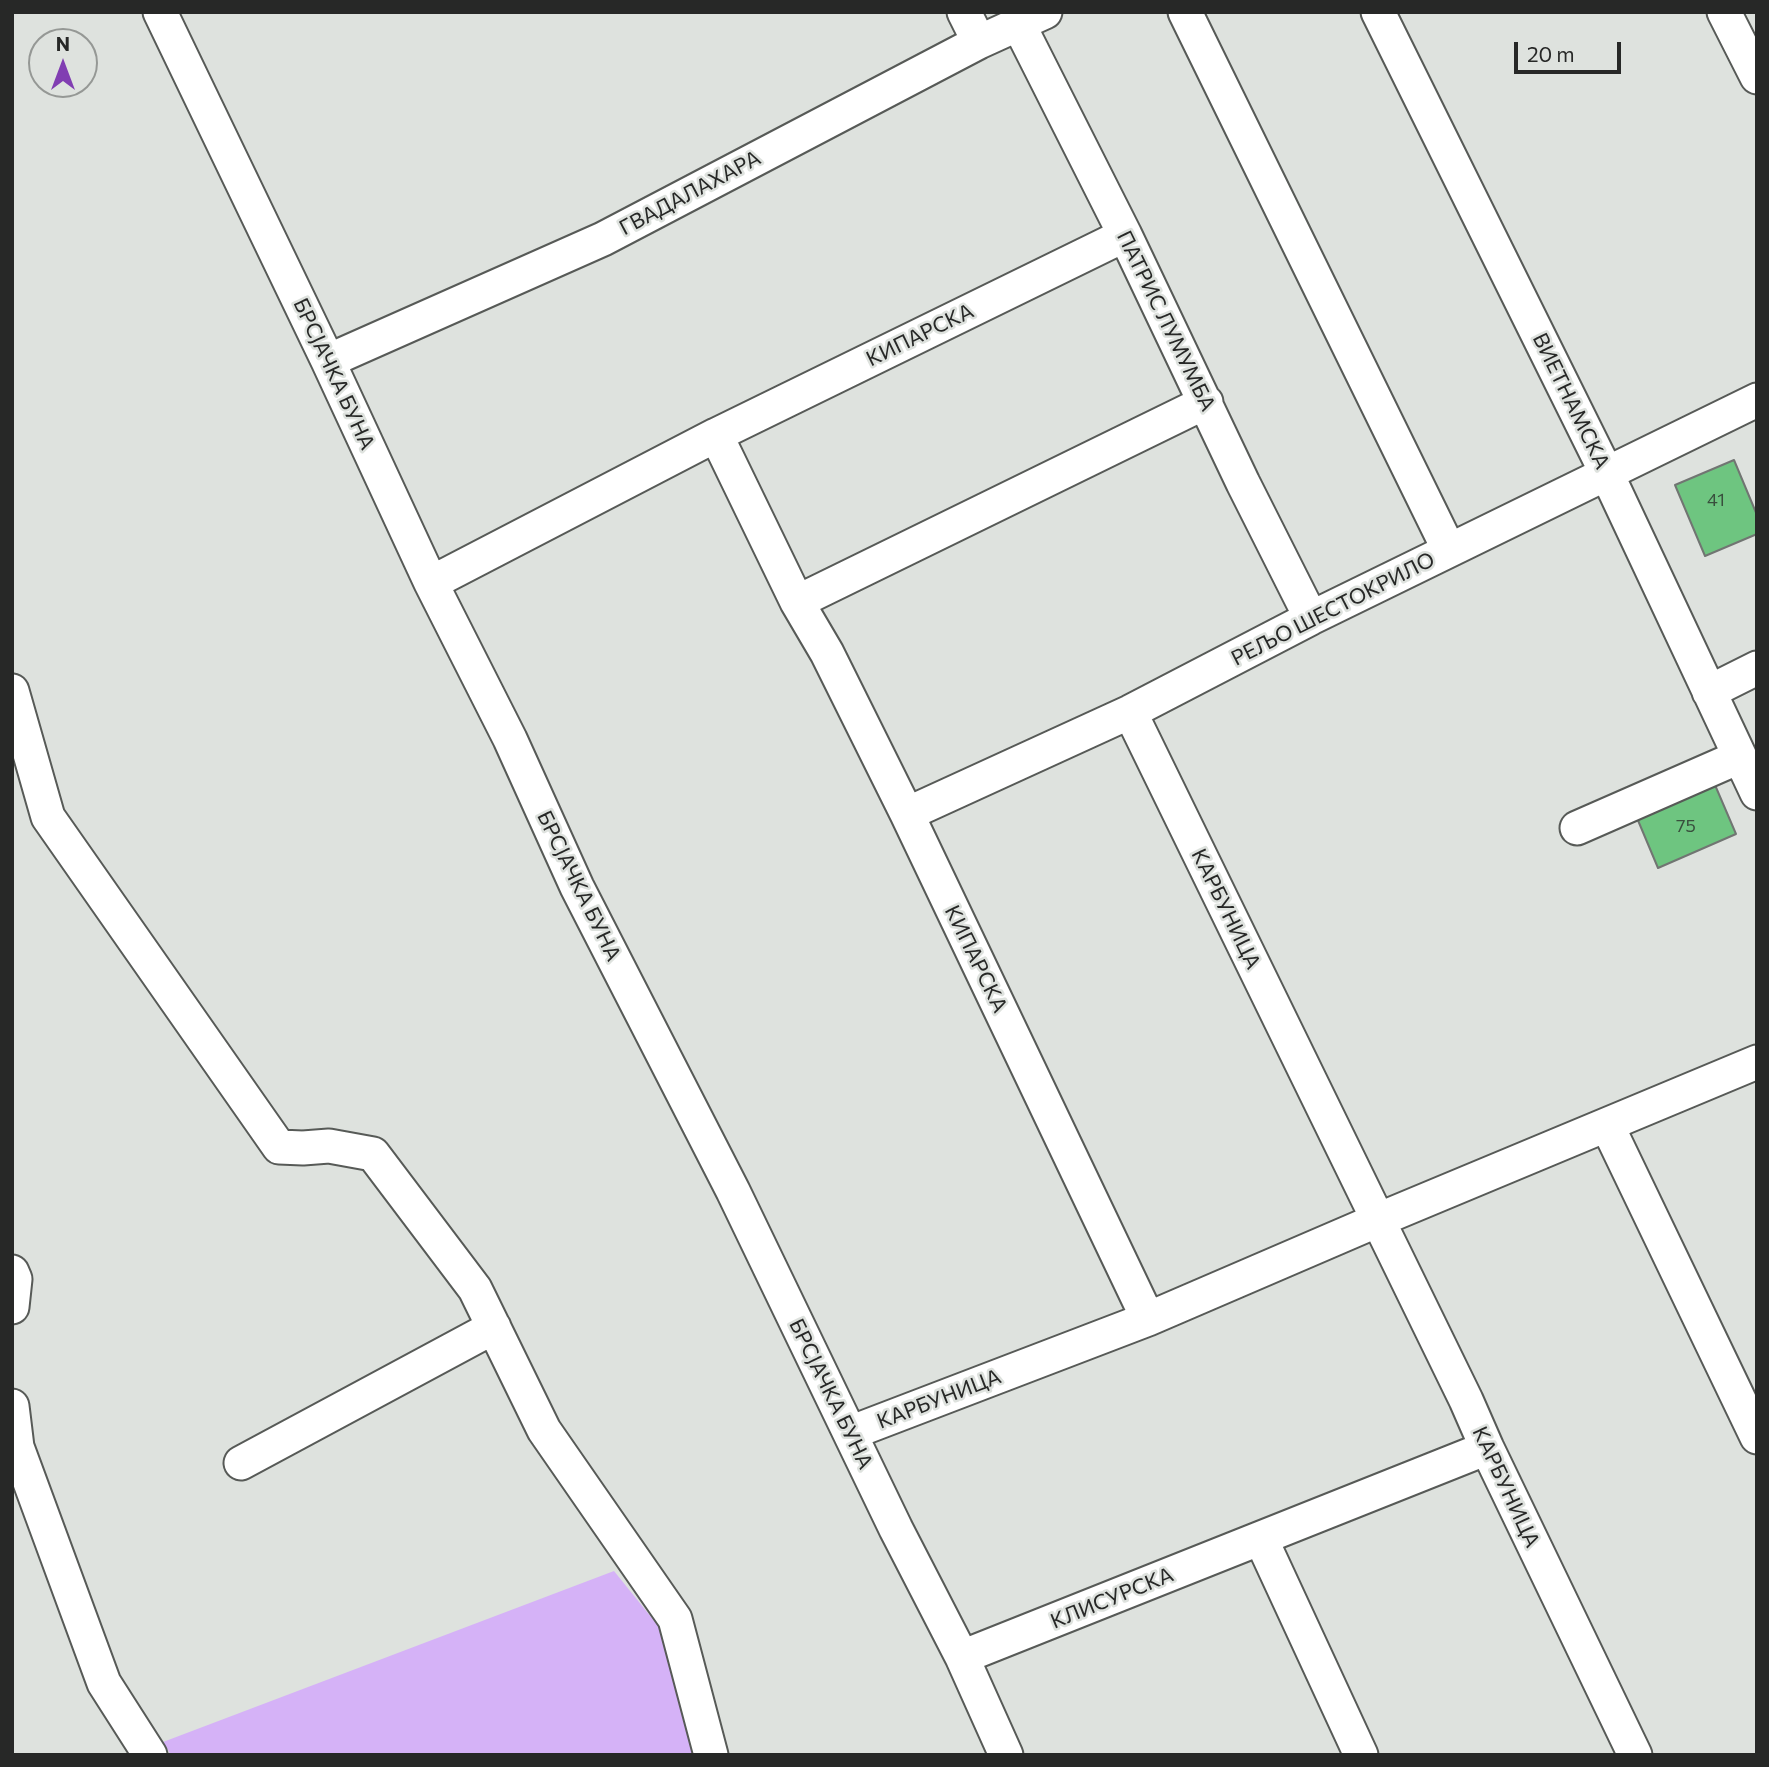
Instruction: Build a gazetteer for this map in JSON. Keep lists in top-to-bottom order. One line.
{"streets":{"street":["ГВАДАЛАХАРА","ПАТРИС ЛУМУМБА","КИПАРСКА","БРСЈАЧКА БУНА","ВИЕТНАМСКА","РЕЉО ШЕСТОКРИЛО","КАРБУНИЦА","КЛИСУРСКА"]},"crossings":[["ГВАДАЛАХАРА","ПАТРИС ЛУМУМБА"],["ГВАДАЛАХАРА","БРСЈАЧКА БУНА"],["ПАТРИС ЛУМУМБА","КИПАРСКА"],["ПАТРИС ЛУМУМБА","РЕЉО ШЕСТОКРИЛО"],["КИПАРСКА","БРСЈАЧКА БУНА"],["КИПАРСКА","РЕЉО ШЕСТОКРИЛО"],["КИПАРСКА","КАРБУНИЦА"],["БРСЈАЧКА БУНА","КАРБУНИЦА"],["БРСЈАЧКА БУНА","КЛИСУРСКА"],["ВИЕТНАМСКА","РЕЉО ШЕСТОКРИЛО"],["РЕЉО ШЕСТОКРИЛО","КАРБУНИЦА"],["КАРБУНИЦА","КЛИСУРСКА"]],"house_numbers":["41","75"],"scale_bar":"20 m","north":"top"}
